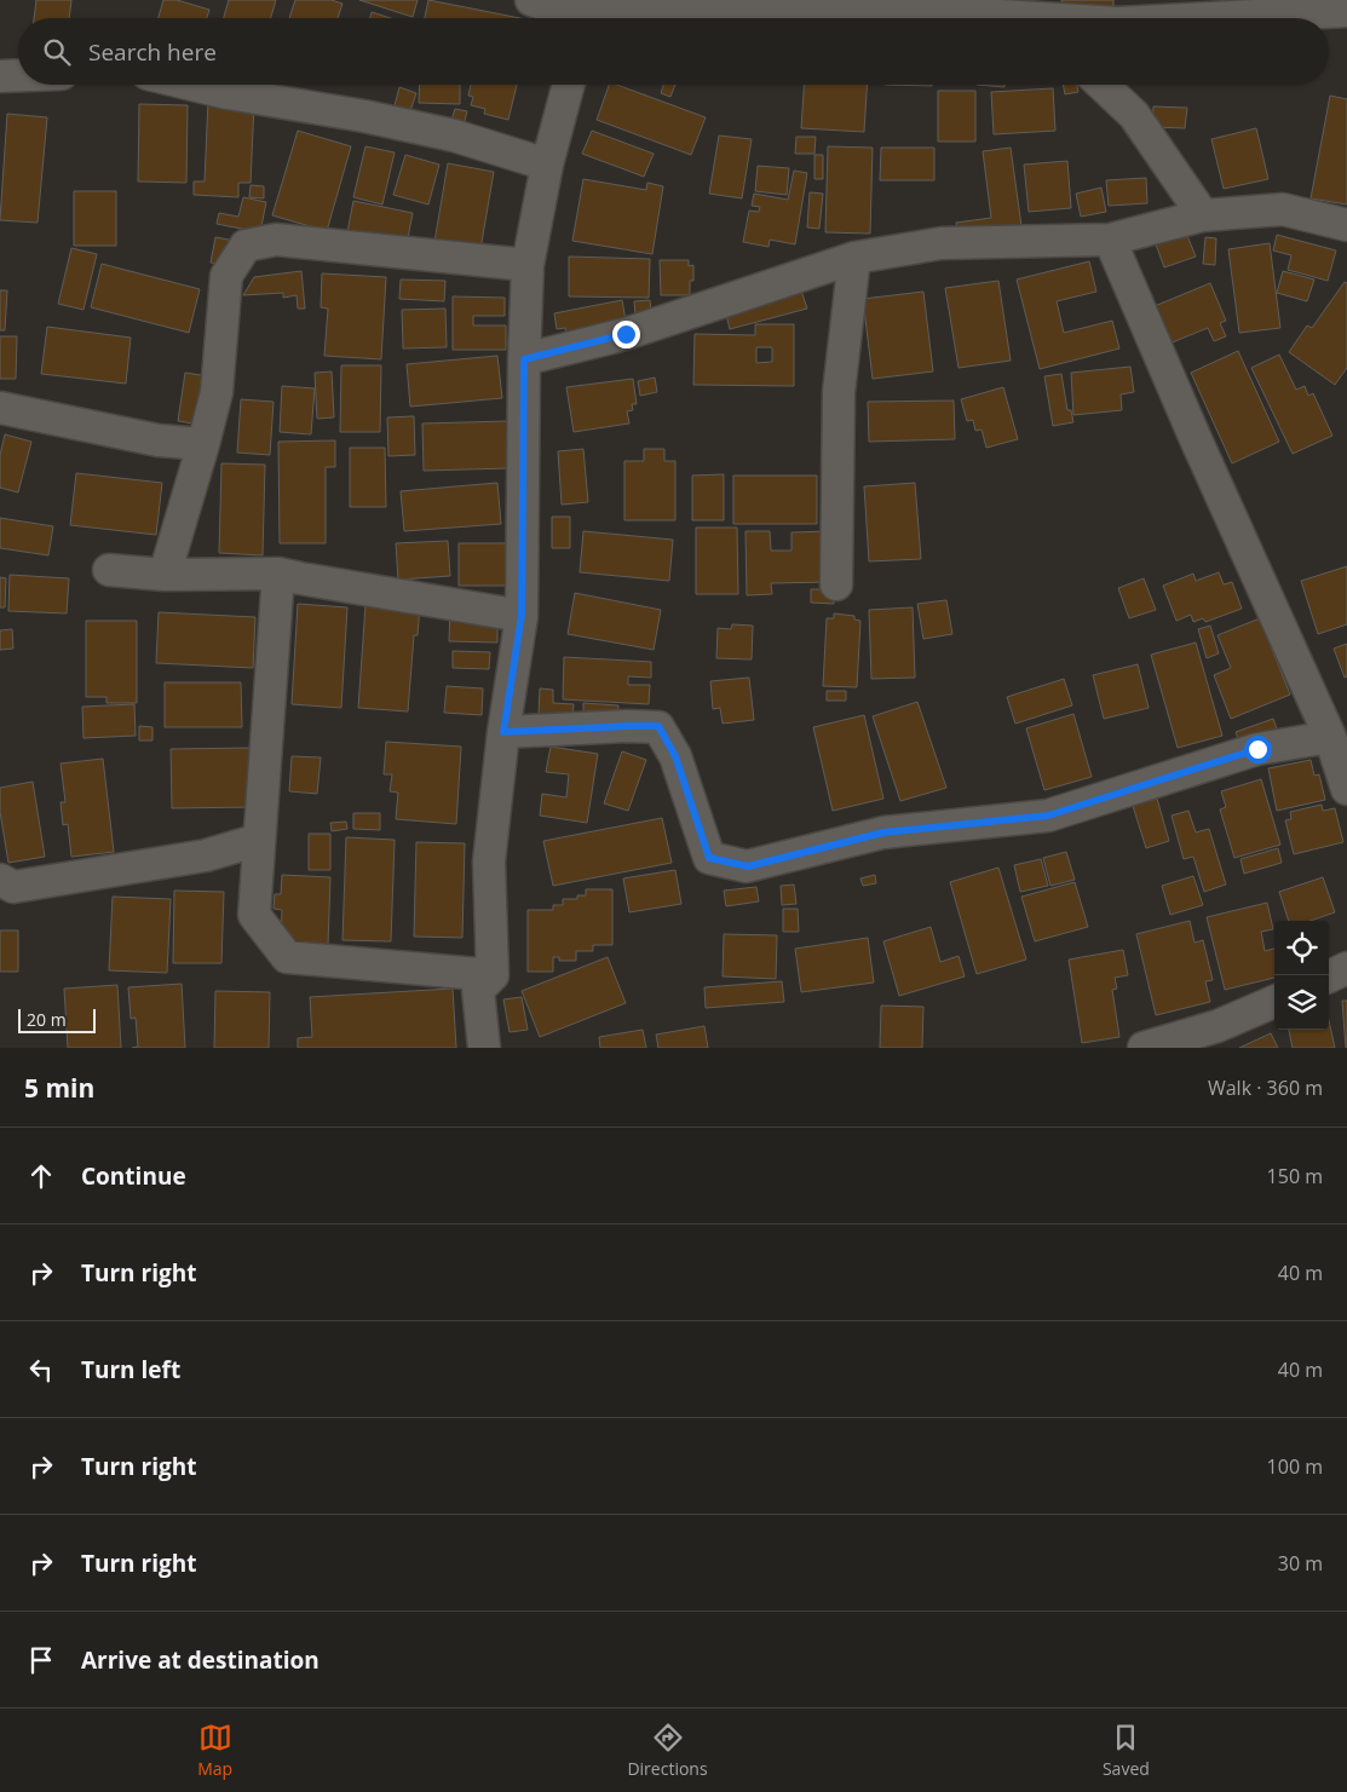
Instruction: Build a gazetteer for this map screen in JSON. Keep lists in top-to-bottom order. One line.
{"scale_bar":"20 m","page":{"search":"Search here","scale":"20 m","heading":["5 min","Walk · 360 m"],"list":[["Continue","150 m"],["Turn right","40 m"],["Turn left","40 m"],["Turn right","100 m"],["Turn right","30 m"],"Arrive at destination"],"nav":["Map","Directions","Saved"]}}
